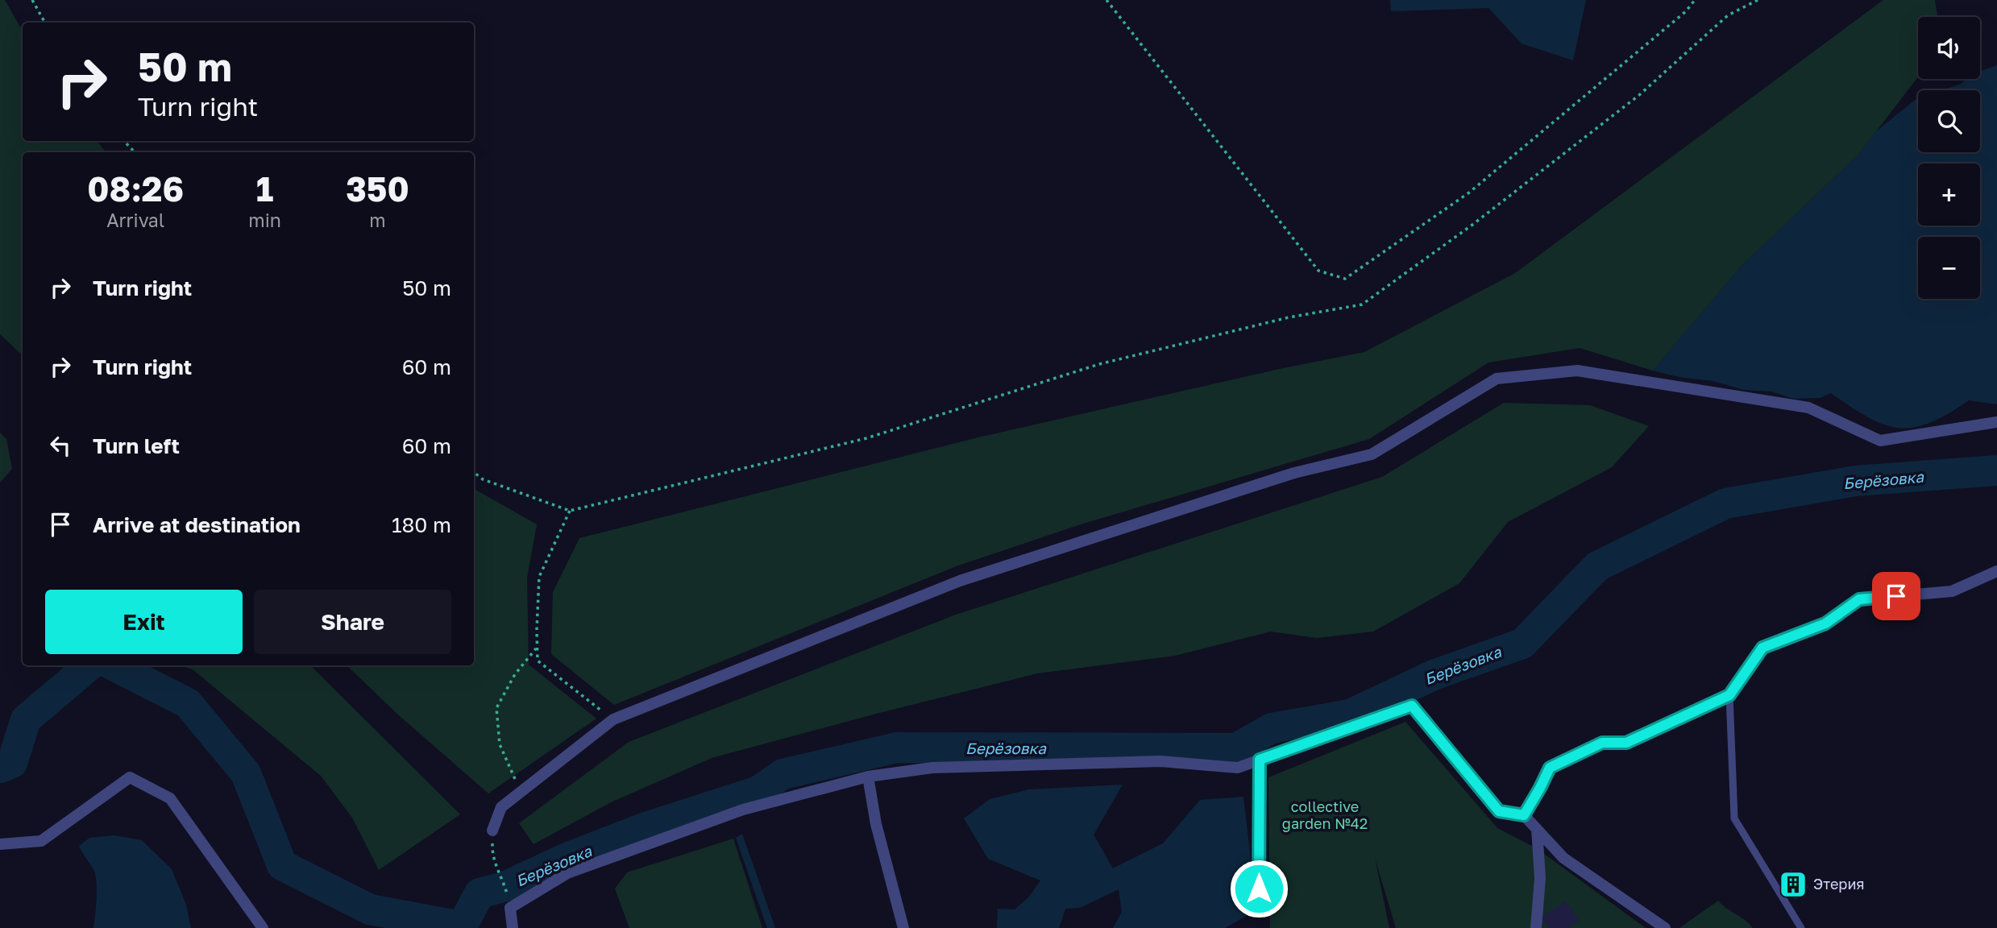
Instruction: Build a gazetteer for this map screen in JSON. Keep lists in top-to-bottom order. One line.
{"water":["Берёзовка"],"parks":["collective garden №42"],"places":{"building":["Этерия"]},"page":{"map_buttons":["+","−"],"turn":["50 m","Turn right"],"eta":["08:26","Arrival","1","min","350","m"],"list":[{"name":"Turn right","value":"50 m"},{"name":"Turn right","value":"60 m"},{"name":"Turn left","value":"60 m"},{"name":"Arrive at destination","value":"180 m"}],"buttons":["Exit","Share"]}}
